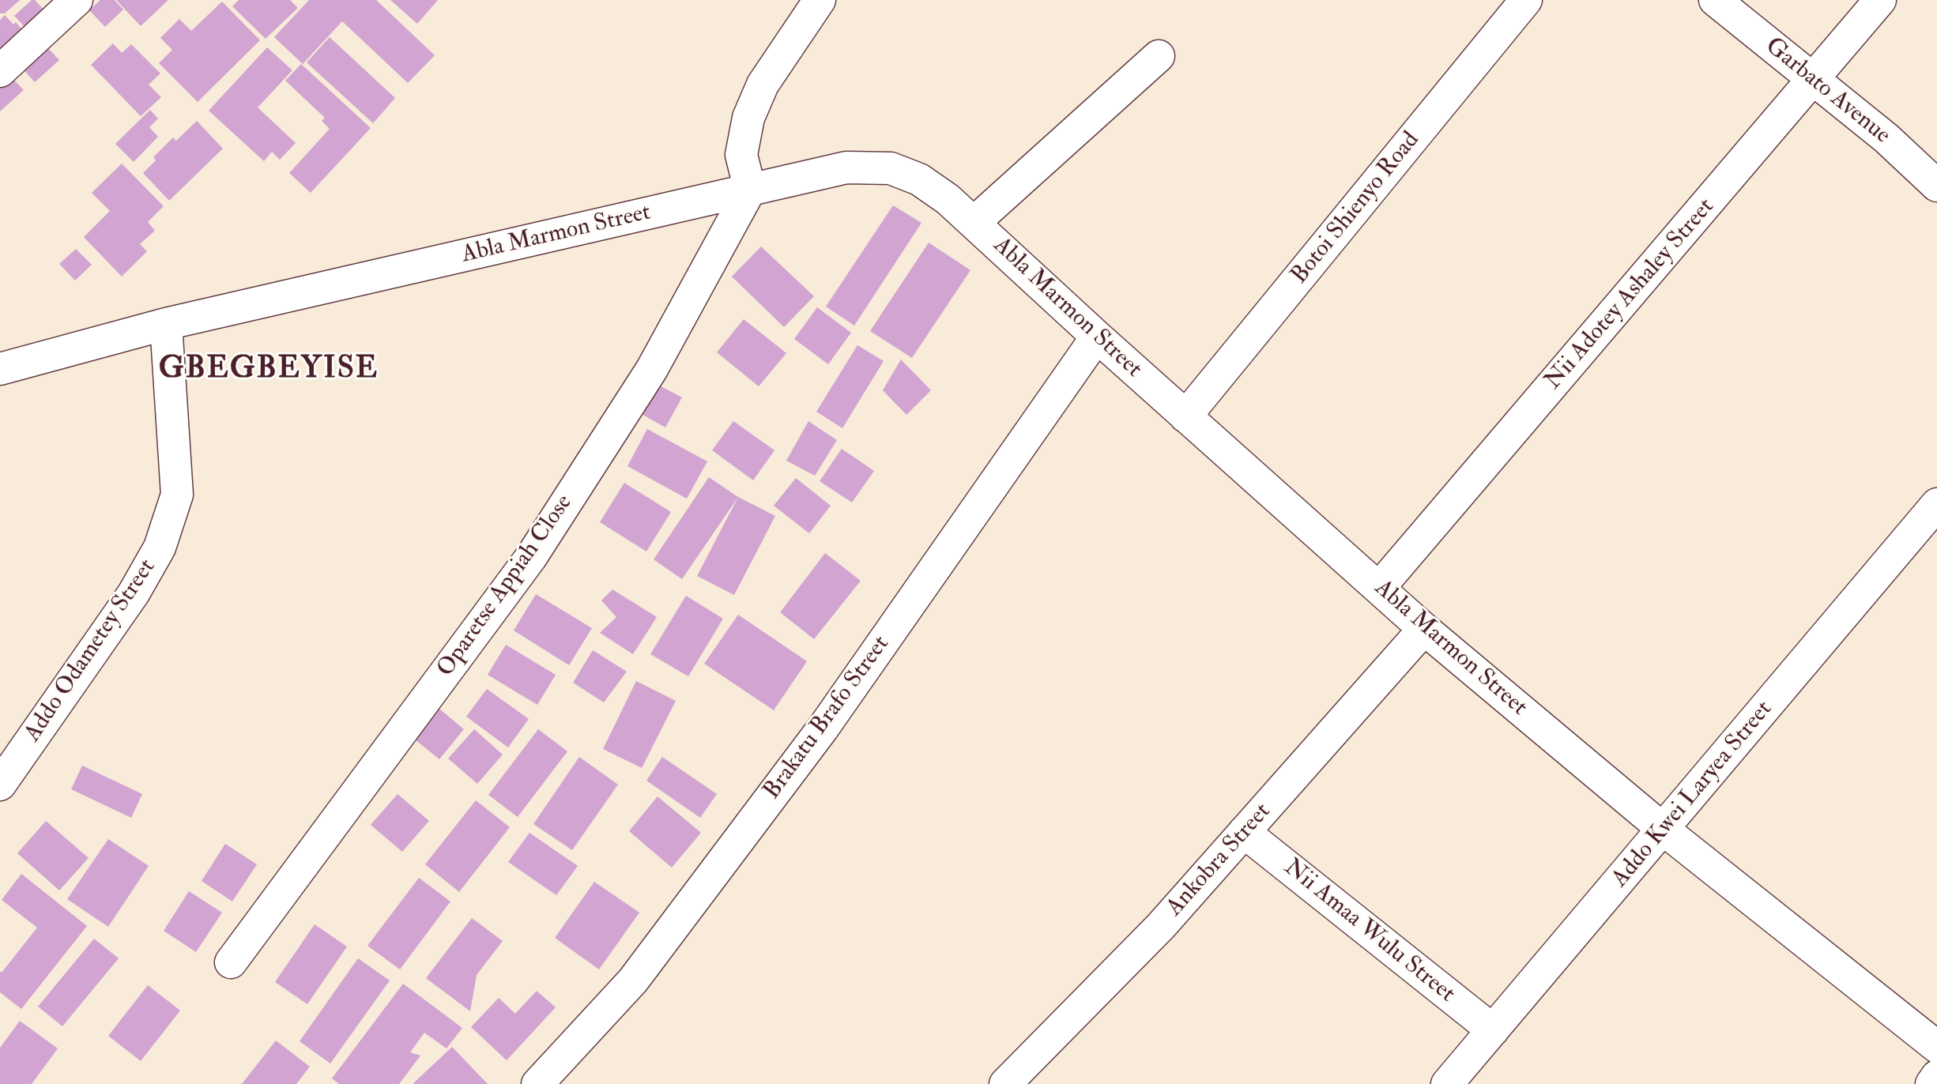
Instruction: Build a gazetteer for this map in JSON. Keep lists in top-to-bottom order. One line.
{"streets":{"street":["Garbato Avenue","Botoi Shienyo Road","Abla Marmon Street","Nii Adotey Ashaley Street","Oparetse Appiah Close","Addo Odametey Street","Brakatu Brafo Street","Addo Kwei Laryea Street","Ankobra Street","Nii Amaa Wulu Street"]},"crossings":[["Garbato Avenue","Nii Adotey Ashaley Street"],["Botoi Shienyo Road","Abla Marmon Street"],["Abla Marmon Street","Nii Adotey Ashaley Street"],["Abla Marmon Street","Oparetse Appiah Close"],["Abla Marmon Street","Addo Odametey Street"],["Abla Marmon Street","Brakatu Brafo Street"],["Abla Marmon Street","Addo Kwei Laryea Street"],["Abla Marmon Street","Ankobra Street"],["Addo Kwei Laryea Street","Nii Amaa Wulu Street"],["Ankobra Street","Nii Amaa Wulu Street"]],"districts":["GBEGBEYISE"]}
